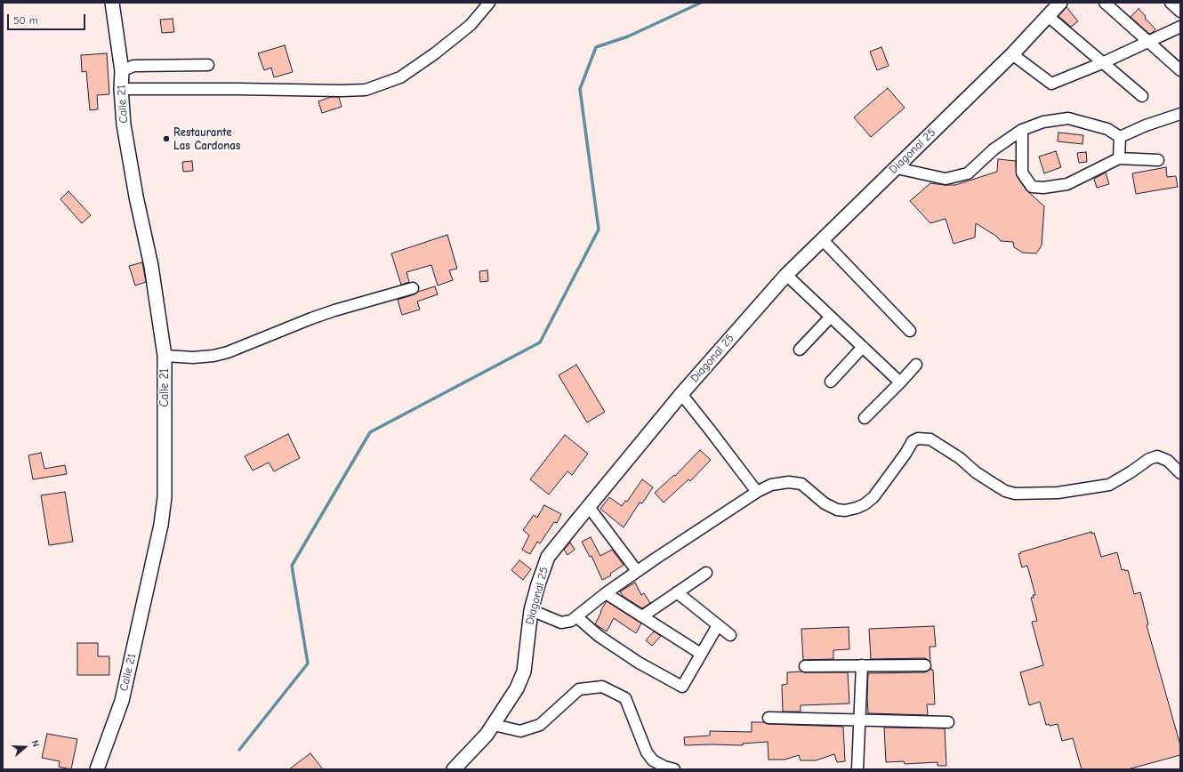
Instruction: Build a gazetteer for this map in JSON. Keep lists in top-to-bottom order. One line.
{"streets":{"street":["Calle 21","Diagonal 25"]},"places":["Restaurante Las Cardonas"],"scale_bar":"50 m","north":"right"}
